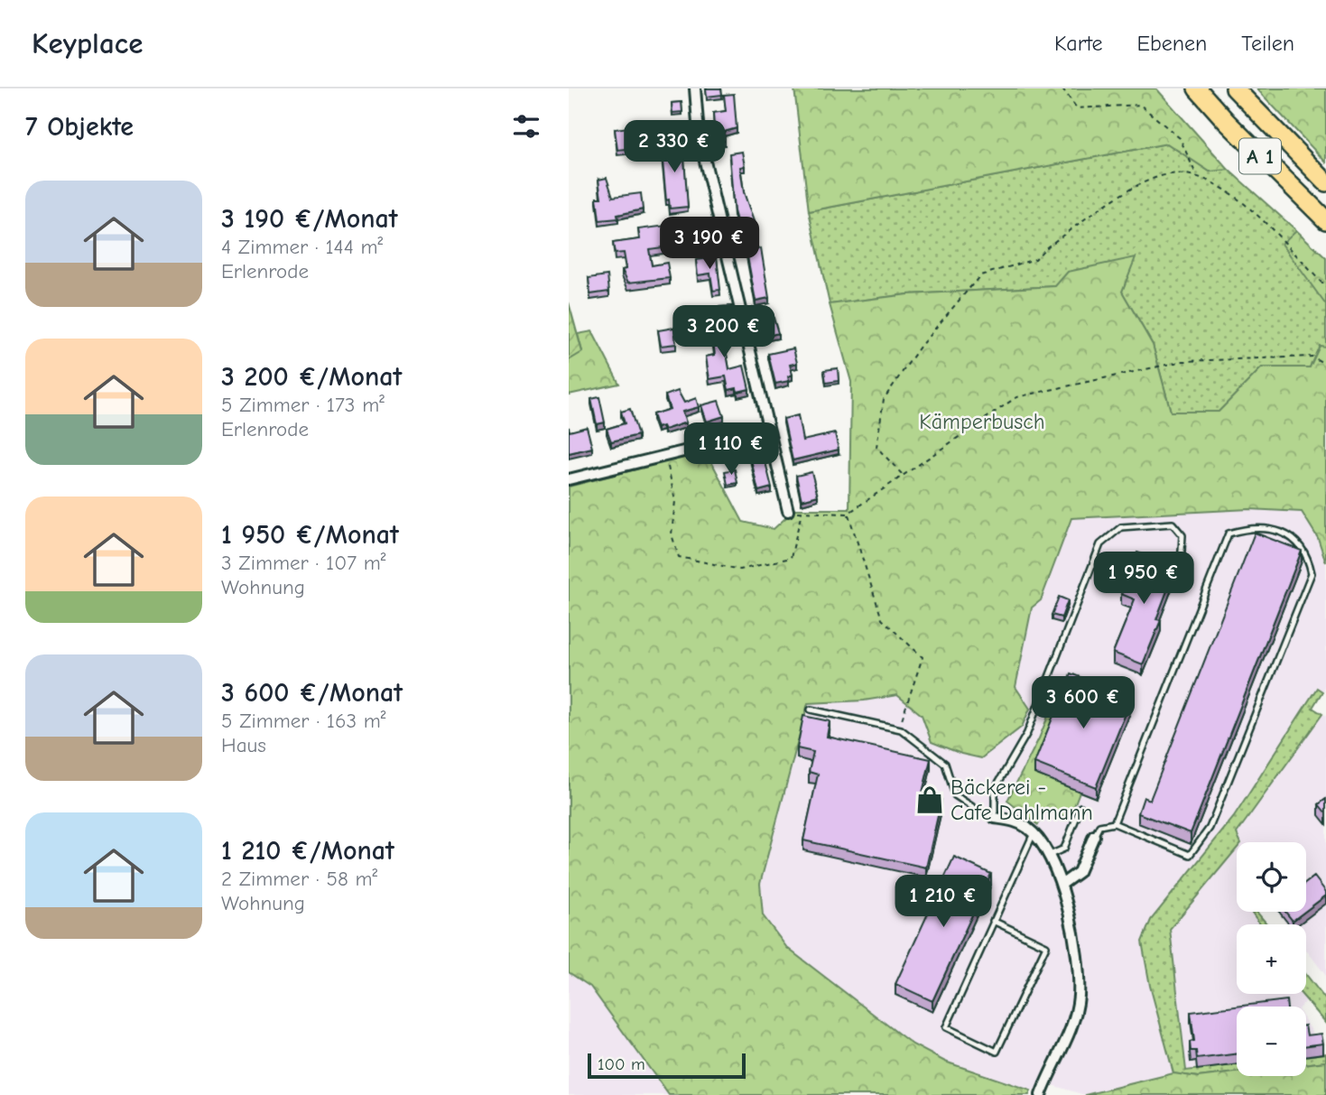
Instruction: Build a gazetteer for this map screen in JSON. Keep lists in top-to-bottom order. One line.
{"streets":{"highway":["A 1"]},"parks":["Kämperbusch"],"places":{"shop":["Bäckerei - Cafe Dahlmann"]},"scale_bar":"100 m","page":{"header":"Keyplace","nav":["Karte","Ebenen","Teilen"],"heading":"7 Objekte","price":["2 330 €","3 190 €","3 200 €","1 110 €","1 950 €","3 600 €","1 210 €"],"list":[{"name":"3 190 €/Monat","note":"4 Zimmer · 144 m² · Erlenrode"},{"name":"3 200 €/Monat","note":"5 Zimmer · 173 m² · Erlenrode"},{"name":"1 950 €/Monat","note":"3 Zimmer · 107 m² · Wohnung"},{"name":"3 600 €/Monat","note":"5 Zimmer · 163 m² · Haus"},{"name":"1 210 €/Monat","note":"2 Zimmer · 58 m² · Wohnung"}],"map_buttons":["+","−"],"scale":"100 m"}}
